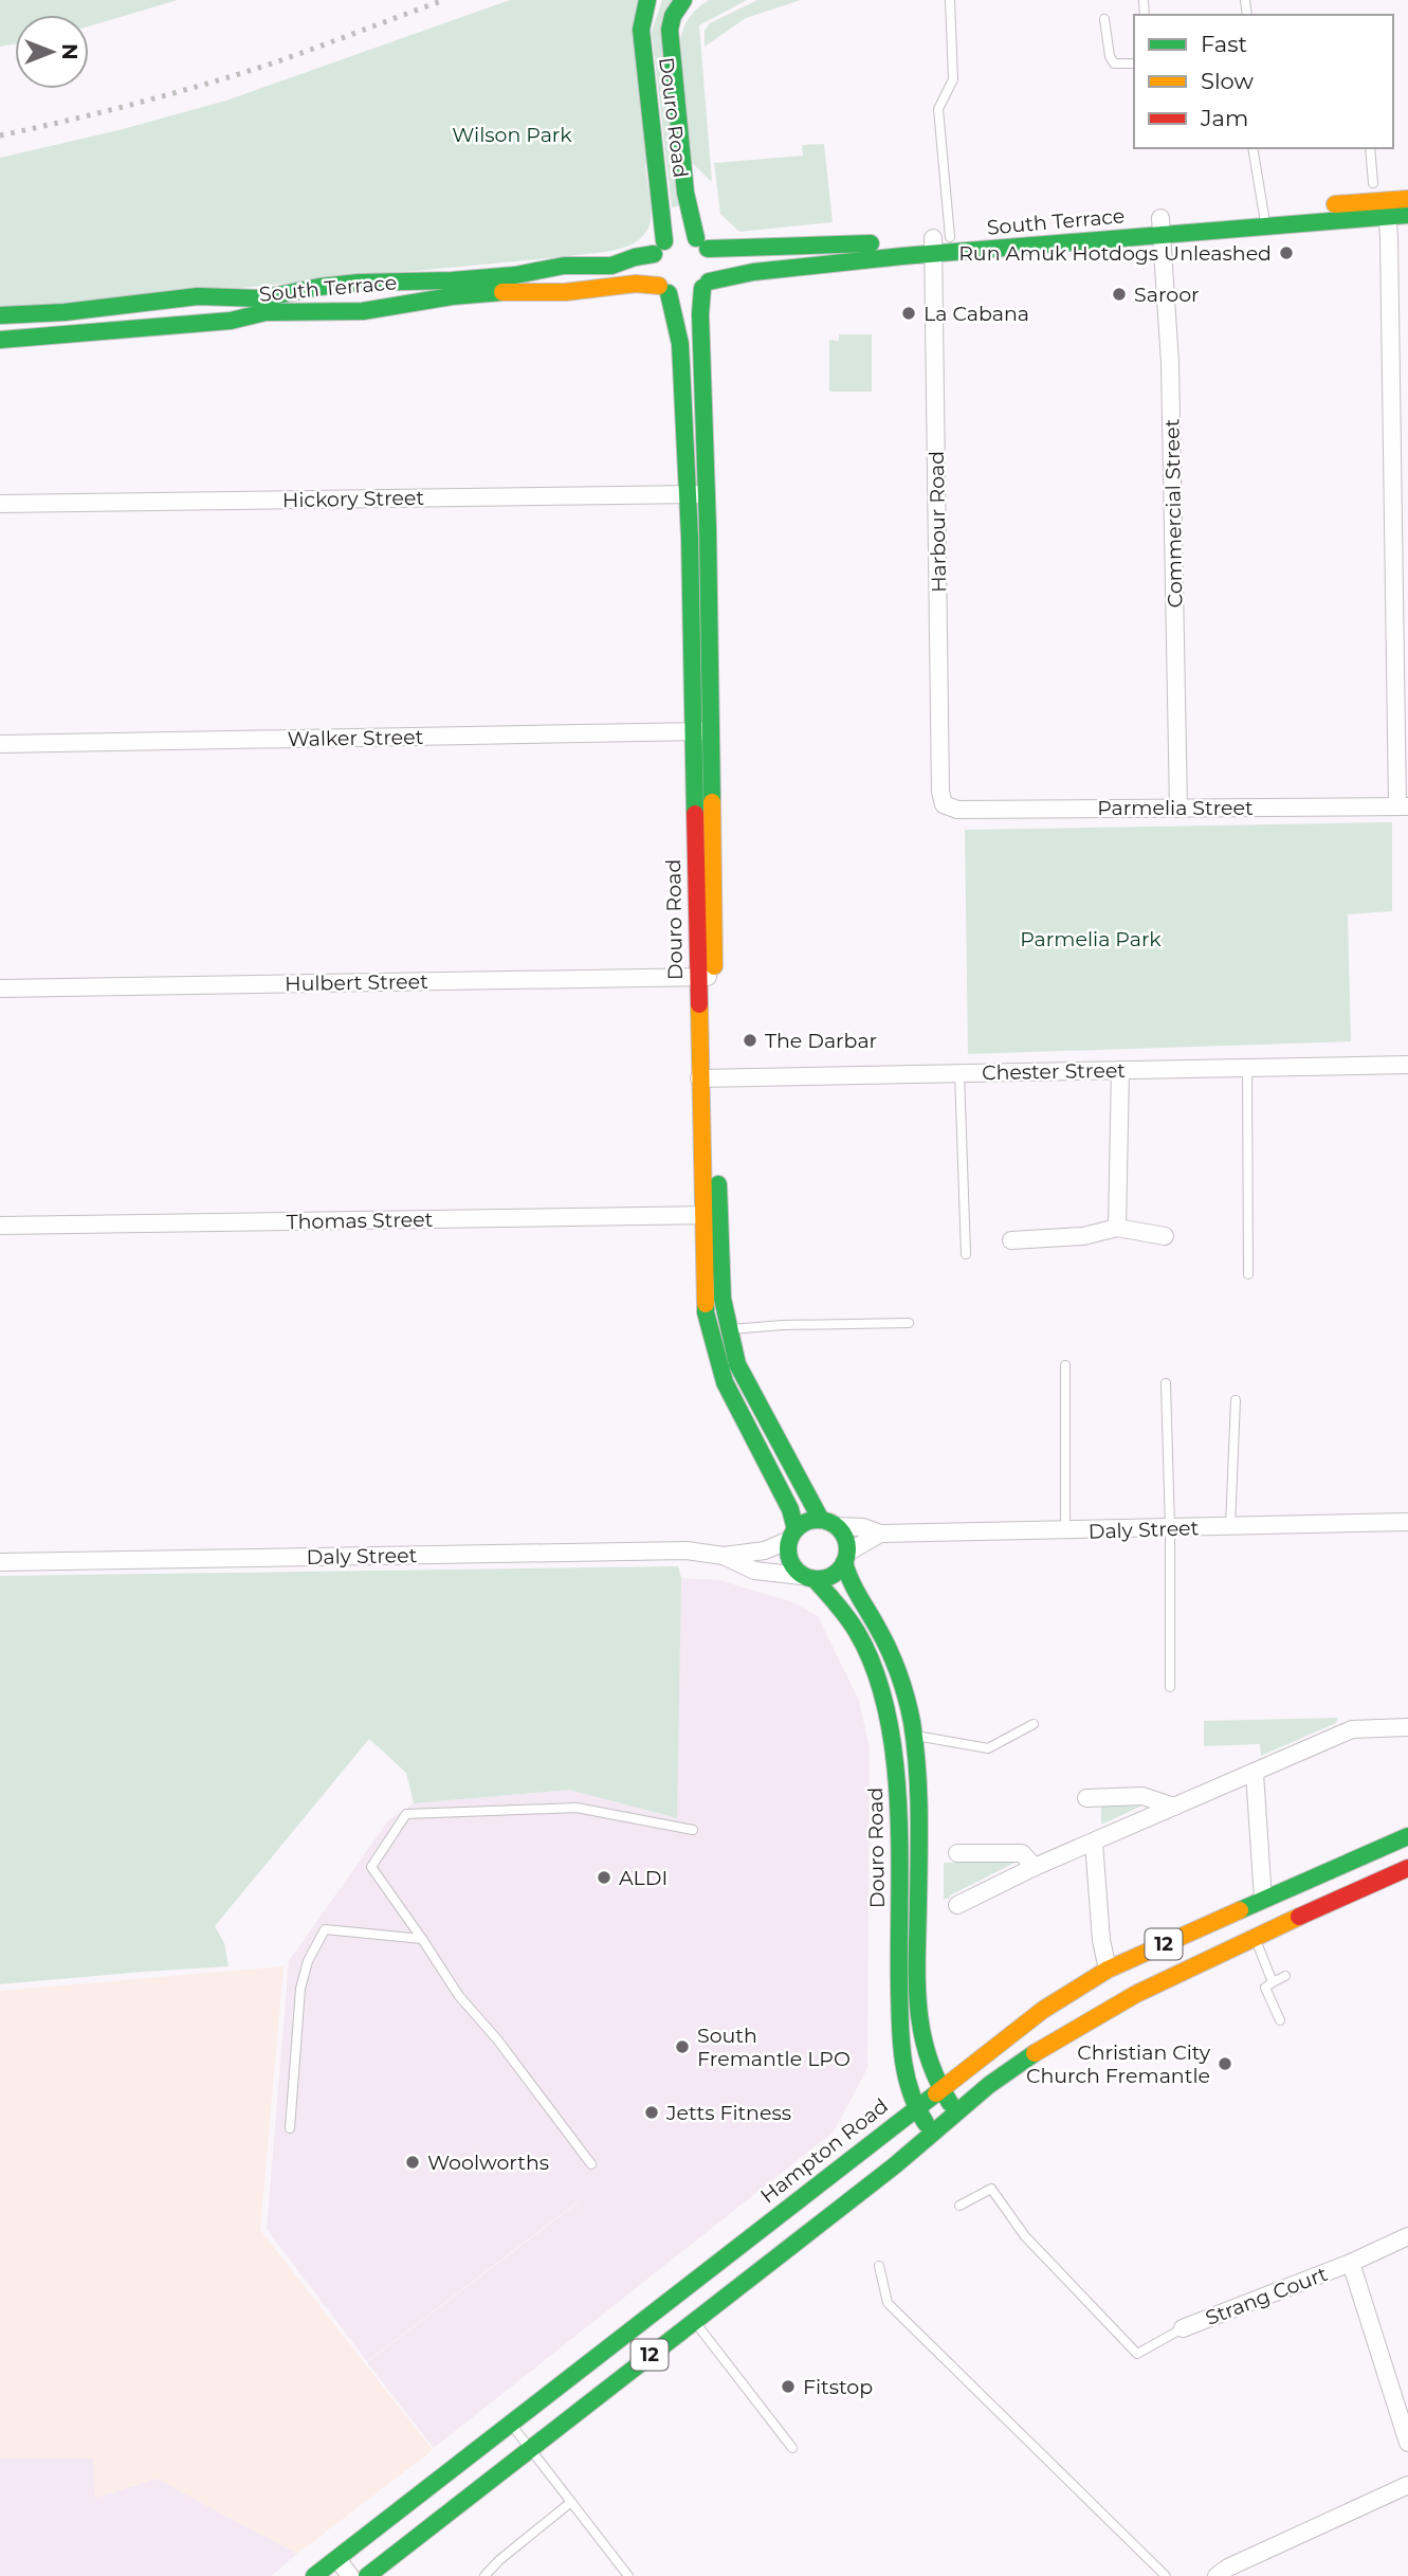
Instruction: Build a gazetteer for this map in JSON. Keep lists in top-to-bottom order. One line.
{"streets":{"street":["Douro Road","South Terrace","Hickory Street","Commercial Street","Harbour Road","Walker Street","Parmelia Street","Hulbert Street","Chester Street","Thomas Street","Daly Street","12","Hampton Road","Strang Court"]},"crossings":[["Douro Road","South Terrace"],["Douro Road","Hickory Street"],["Douro Road","Walker Street"],["Douro Road","Hulbert Street"],["Douro Road","Chester Street"],["Douro Road","Thomas Street"],["Douro Road","Daly Street"],["Douro Road","12"],["Douro Road","Hampton Road"],["South Terrace","Commercial Street"],["South Terrace","Harbour Road"],["Commercial Street","Parmelia Street"],["Harbour Road","Parmelia Street"]],"parks":["Wilson Park","Parmelia Park"],"places":["Run Amuk Hotdogs Unleashed","Saroor","La Cabana","The Darbar","ALDI","South Fremantle LPO","Christian City Church Fremantle","Jetts Fitness","Woolworths","Fitstop"],"legend":["Fast","Slow","Jam"],"north":"right"}
